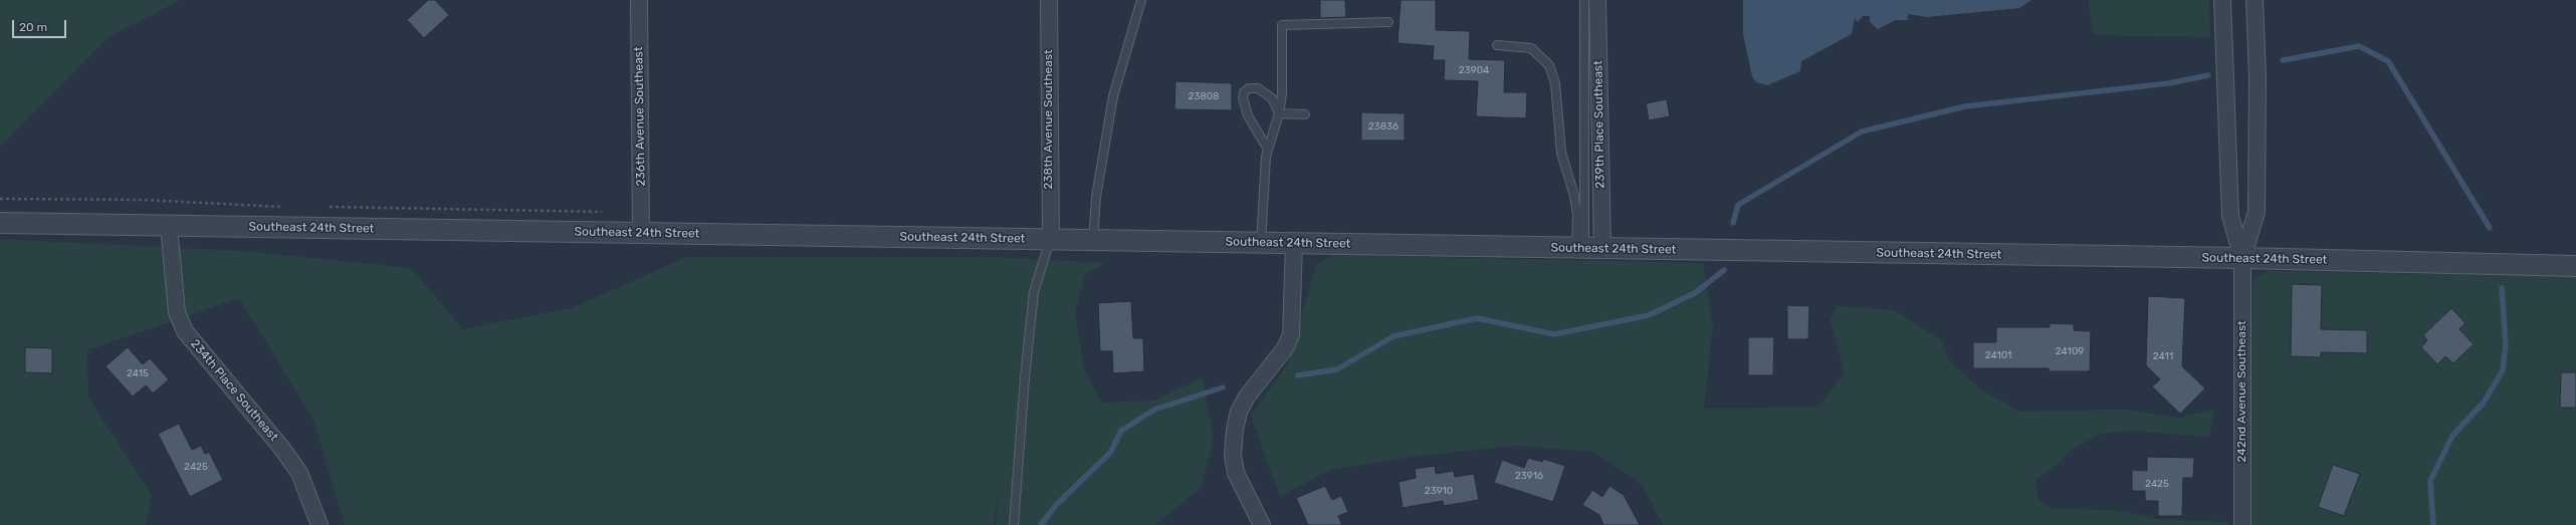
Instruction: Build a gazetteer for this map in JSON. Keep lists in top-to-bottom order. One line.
{"streets":{"street":["236th Avenue Southeast","238th Avenue Southeast","239th Place Southeast","Southeast 24th Street","234th Place Southeast","242nd Avenue Southeast"]},"crossings":[["236th Avenue Southeast","Southeast 24th Street"],["238th Avenue Southeast","Southeast 24th Street"],["239th Place Southeast","Southeast 24th Street"],["Southeast 24th Street","234th Place Southeast"],["Southeast 24th Street","242nd Avenue Southeast"]],"house_numbers":["23904","23808","23836","24109","24101","2411","2415","2425","23916","2425","23910"],"scale_bar":"20 m"}
